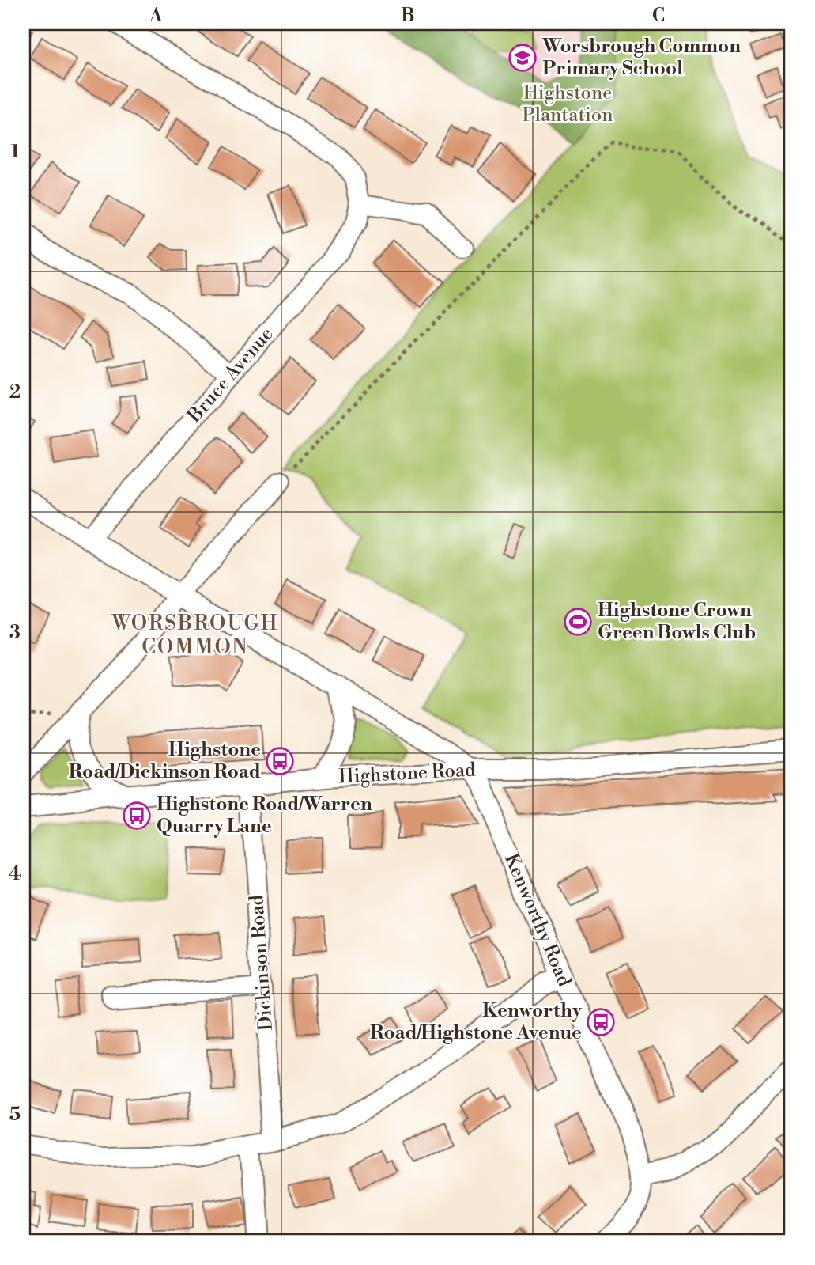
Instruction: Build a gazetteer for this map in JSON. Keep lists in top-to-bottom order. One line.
{"streets":{"street":["Bruce Avenue","Highstone Road","Kenworthy Road","Dickinson Road"]},"crossings":[["Highstone Road","Kenworthy Road"],["Highstone Road","Dickinson Road"]],"districts":["WORSBROUGH COMMON"],"parks":["Highstone Plantation"],"places":{"school or university":["Worsbrough Common Primary School"],"sports":["Highstone Crown Green Bowls Club"],"bus stop":["Highstone Road/Dickinson Road","Highstone Road/Warren Quarry Lane","Kenworthy Road/Highstone Avenue"]},"grid":{"columns":["A","B","C"],"rows":["1","2","3","4","5"]}}
